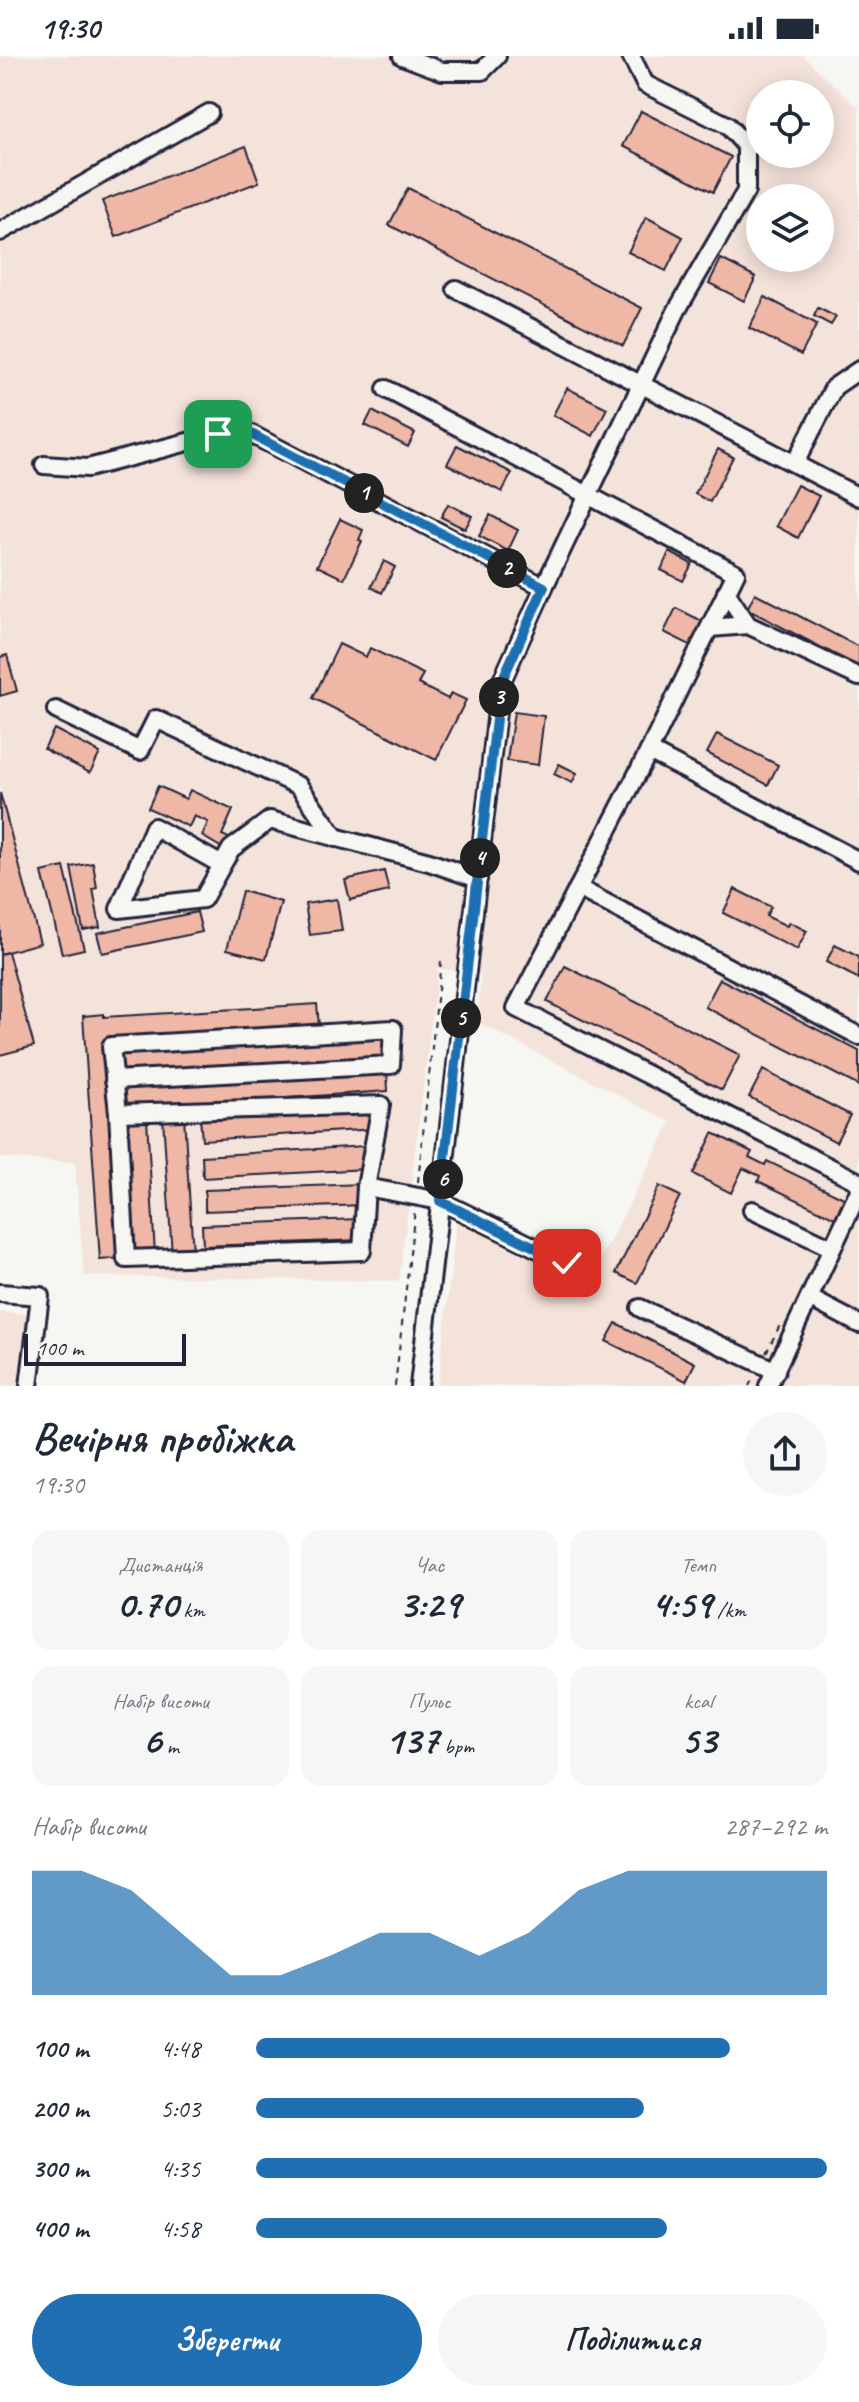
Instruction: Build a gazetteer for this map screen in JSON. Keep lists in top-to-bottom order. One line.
{"scale_bar":"100 m","page":{"status":"19:30","pins":["1","2","3","4","5","6"],"scale":"100 m","heading":["Вечірня пробіжка","19:30"],"stats":[["Дистанція","0.70 km"],["Час","3:29"],["Темп","4:59 /km"],["Набір висоти","6 m"],["Пульс","137 bpm"],["kcal","53"]],"chart":["Набір висоти","287–292 m"],"list":[{"name":"100 m","note":"4:48"},{"name":"200 m","note":"5:03"},{"name":"300 m","note":"4:35"},{"name":"400 m","note":"4:58"}],"buttons":["Зберегти","Поділитися"]}}
